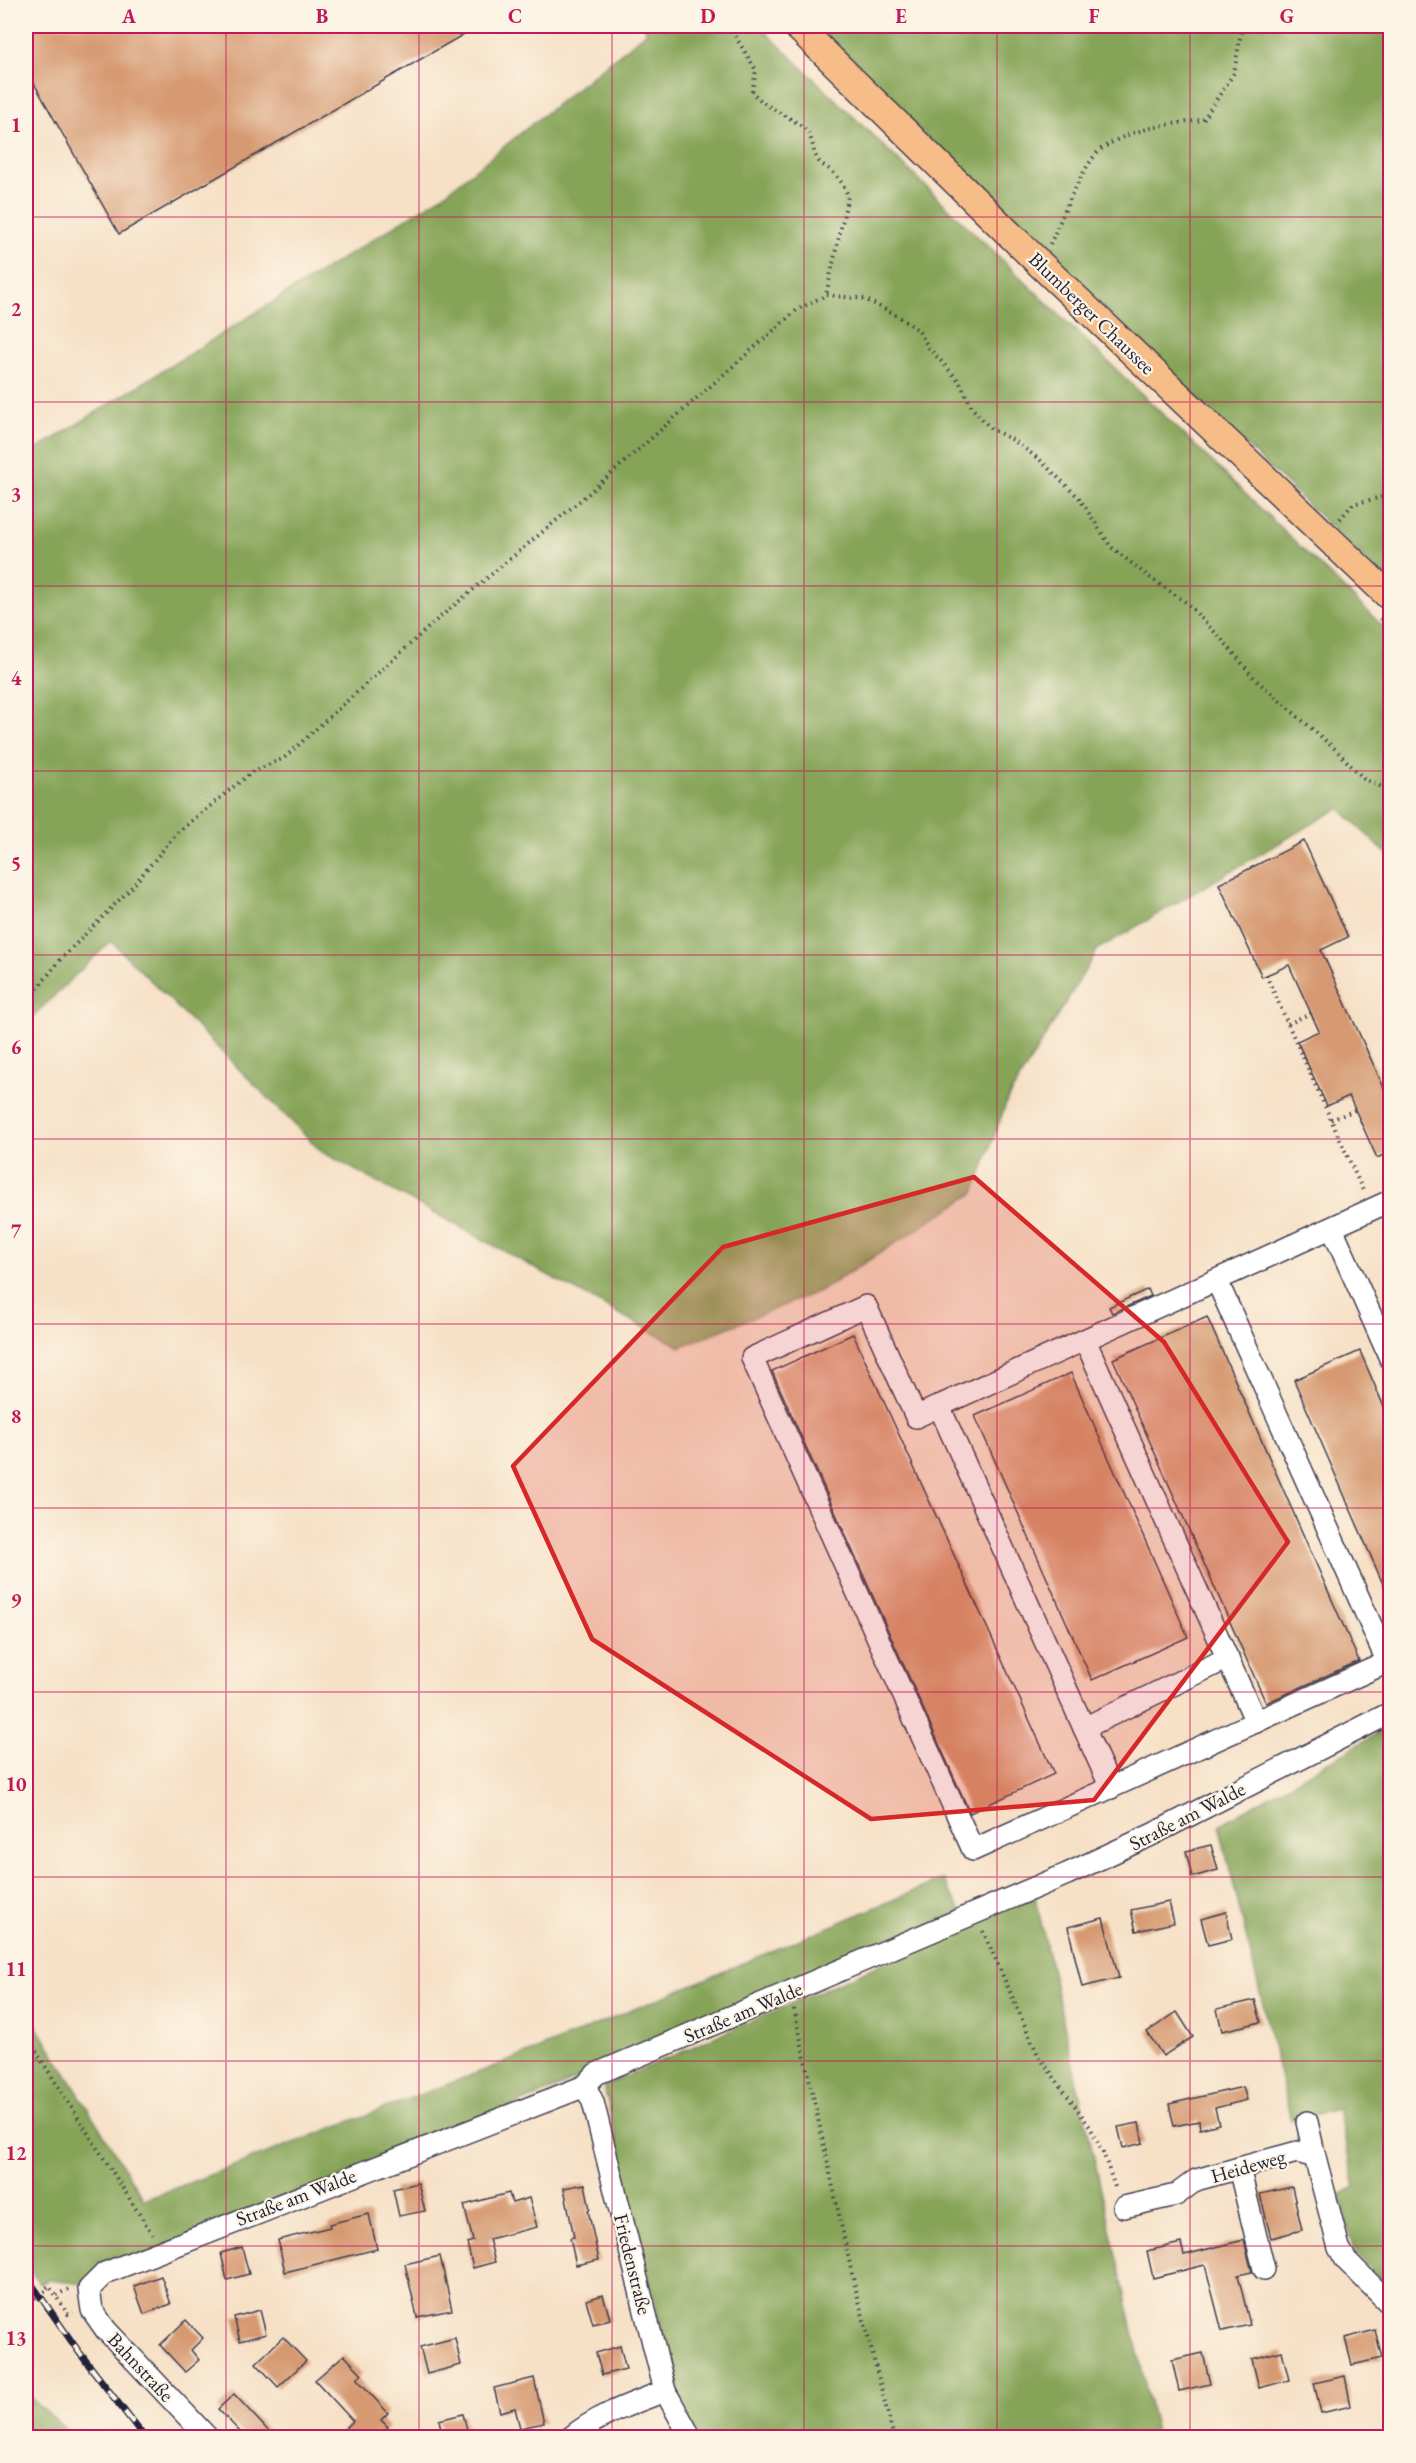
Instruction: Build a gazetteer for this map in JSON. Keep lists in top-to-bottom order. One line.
{"streets":{"main road":["Blumberger Chaussee"],"street":["Straße am Walde","Heideweg","Friedenstraße","Bahnstraße"]},"crossings":[["Straße am Walde","Friedenstraße"],["Straße am Walde","Bahnstraße"]],"grid":{"columns":["A","B","C","D","E","F","G"],"rows":["1","2","3","4","5","6","7","8","9","10","11","12","13"]}}
